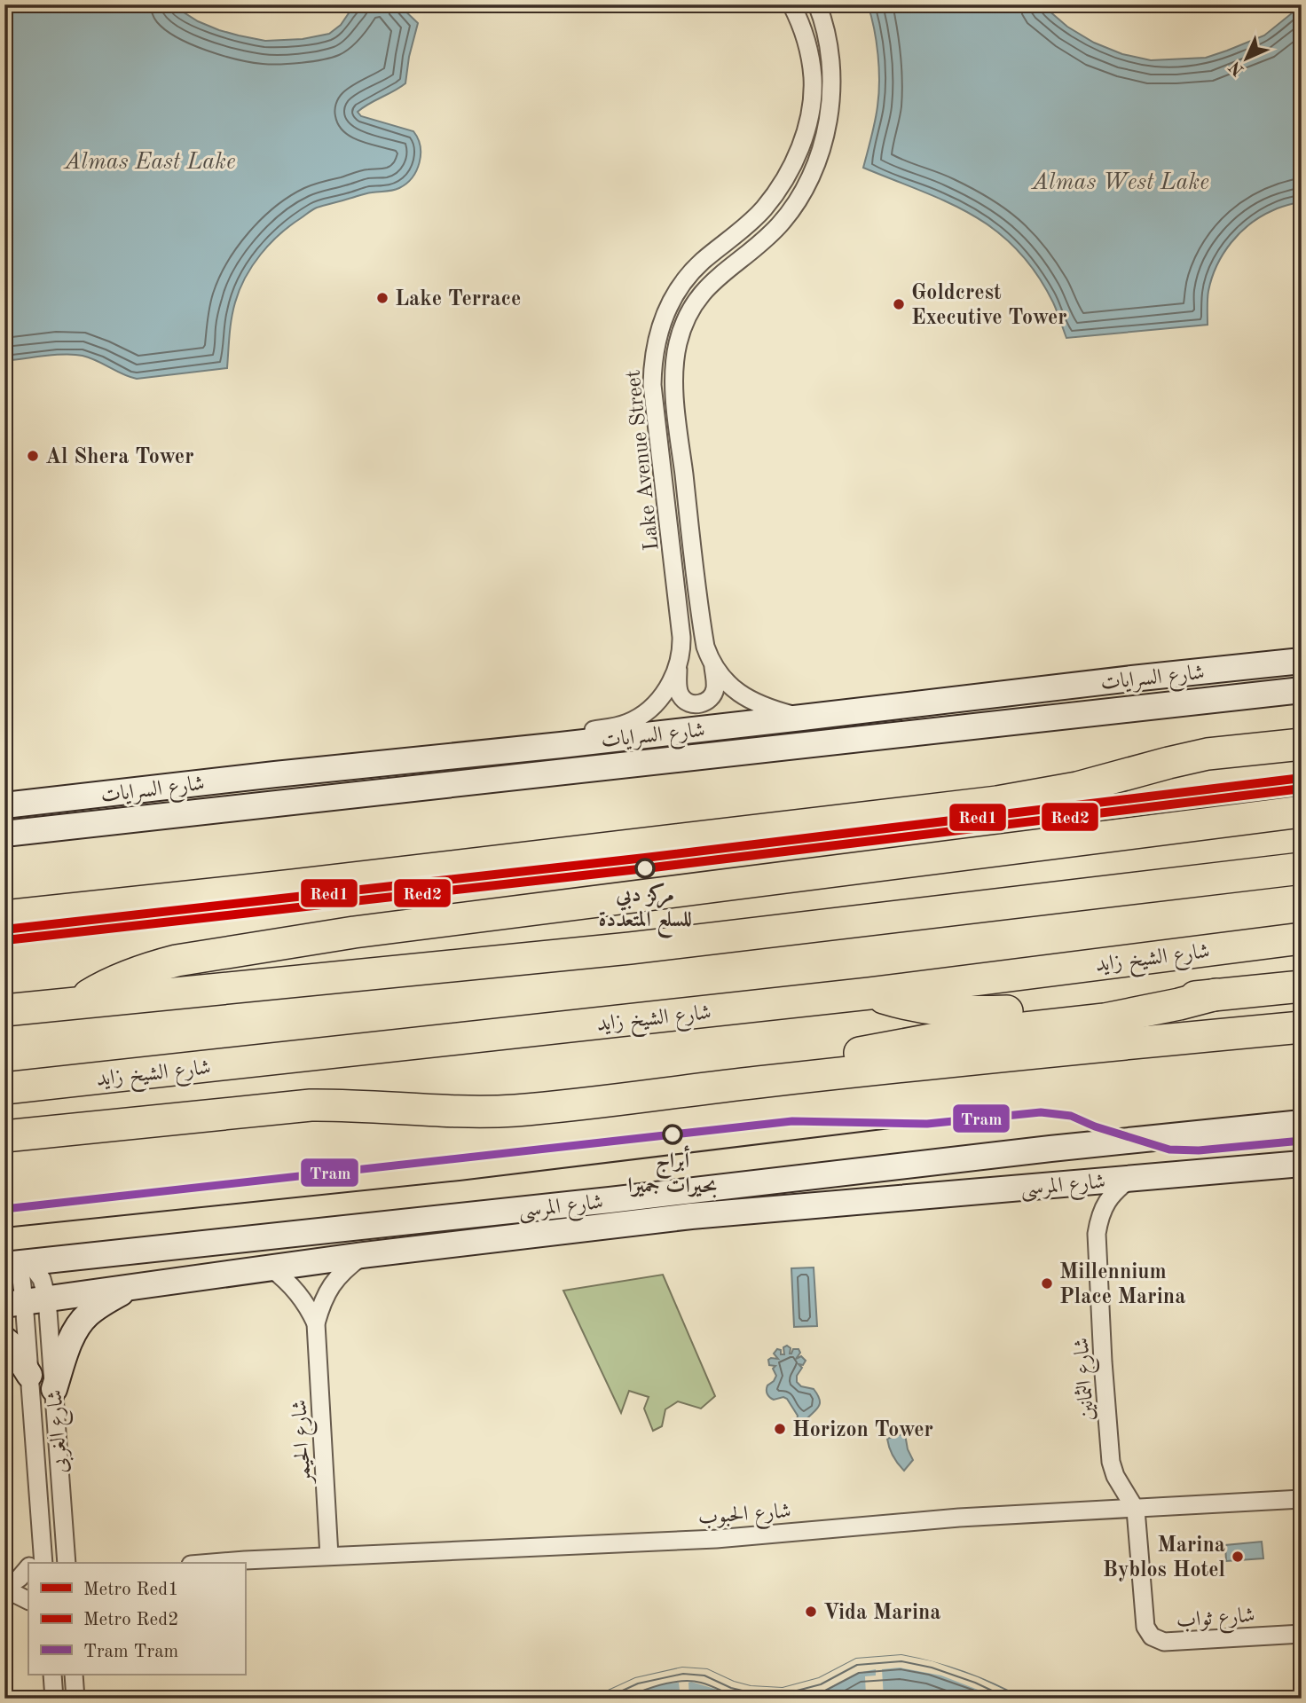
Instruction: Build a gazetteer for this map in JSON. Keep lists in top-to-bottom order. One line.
{"streets":{"highway":["شارع الشيخ زايد"],"main road":["شارع السرايات","شارع المرسى"],"street":["Lake Avenue Street","شارع الثمانين","شارع الغربى","شارع الحيمر","شارع الحبوب","شارع ثواب"]},"crossings":[["Lake Avenue Street","شارع السرايات"],["شارع المرسى","شارع الثمانين"],["شارع المرسى","شارع الغربى"],["شارع المرسى","شارع الحيمر"],["شارع الثمانين","شارع الحبوب"],["شارع الثمانين","شارع ثواب"],["شارع الحيمر","شارع الحبوب"],["شارع الحبوب","شارع ثواب"]],"water":["Almas East Lake","Almas West Lake"],"places":["Lake Terrace","Goldcrest Executive Tower","Al Shera Tower","مركز دبي للسلع المتعددة","أبراج بحيرات جميرا","Millennium Place Marina","Horizon Tower","Marina Byblos Hotel","Vida Marina"],"lines":["metro line Red1","metro line Red2","tram line Tram"],"legend":["Metro Red1","Metro Red2","Tram Tram"],"north":"bottom left"}
